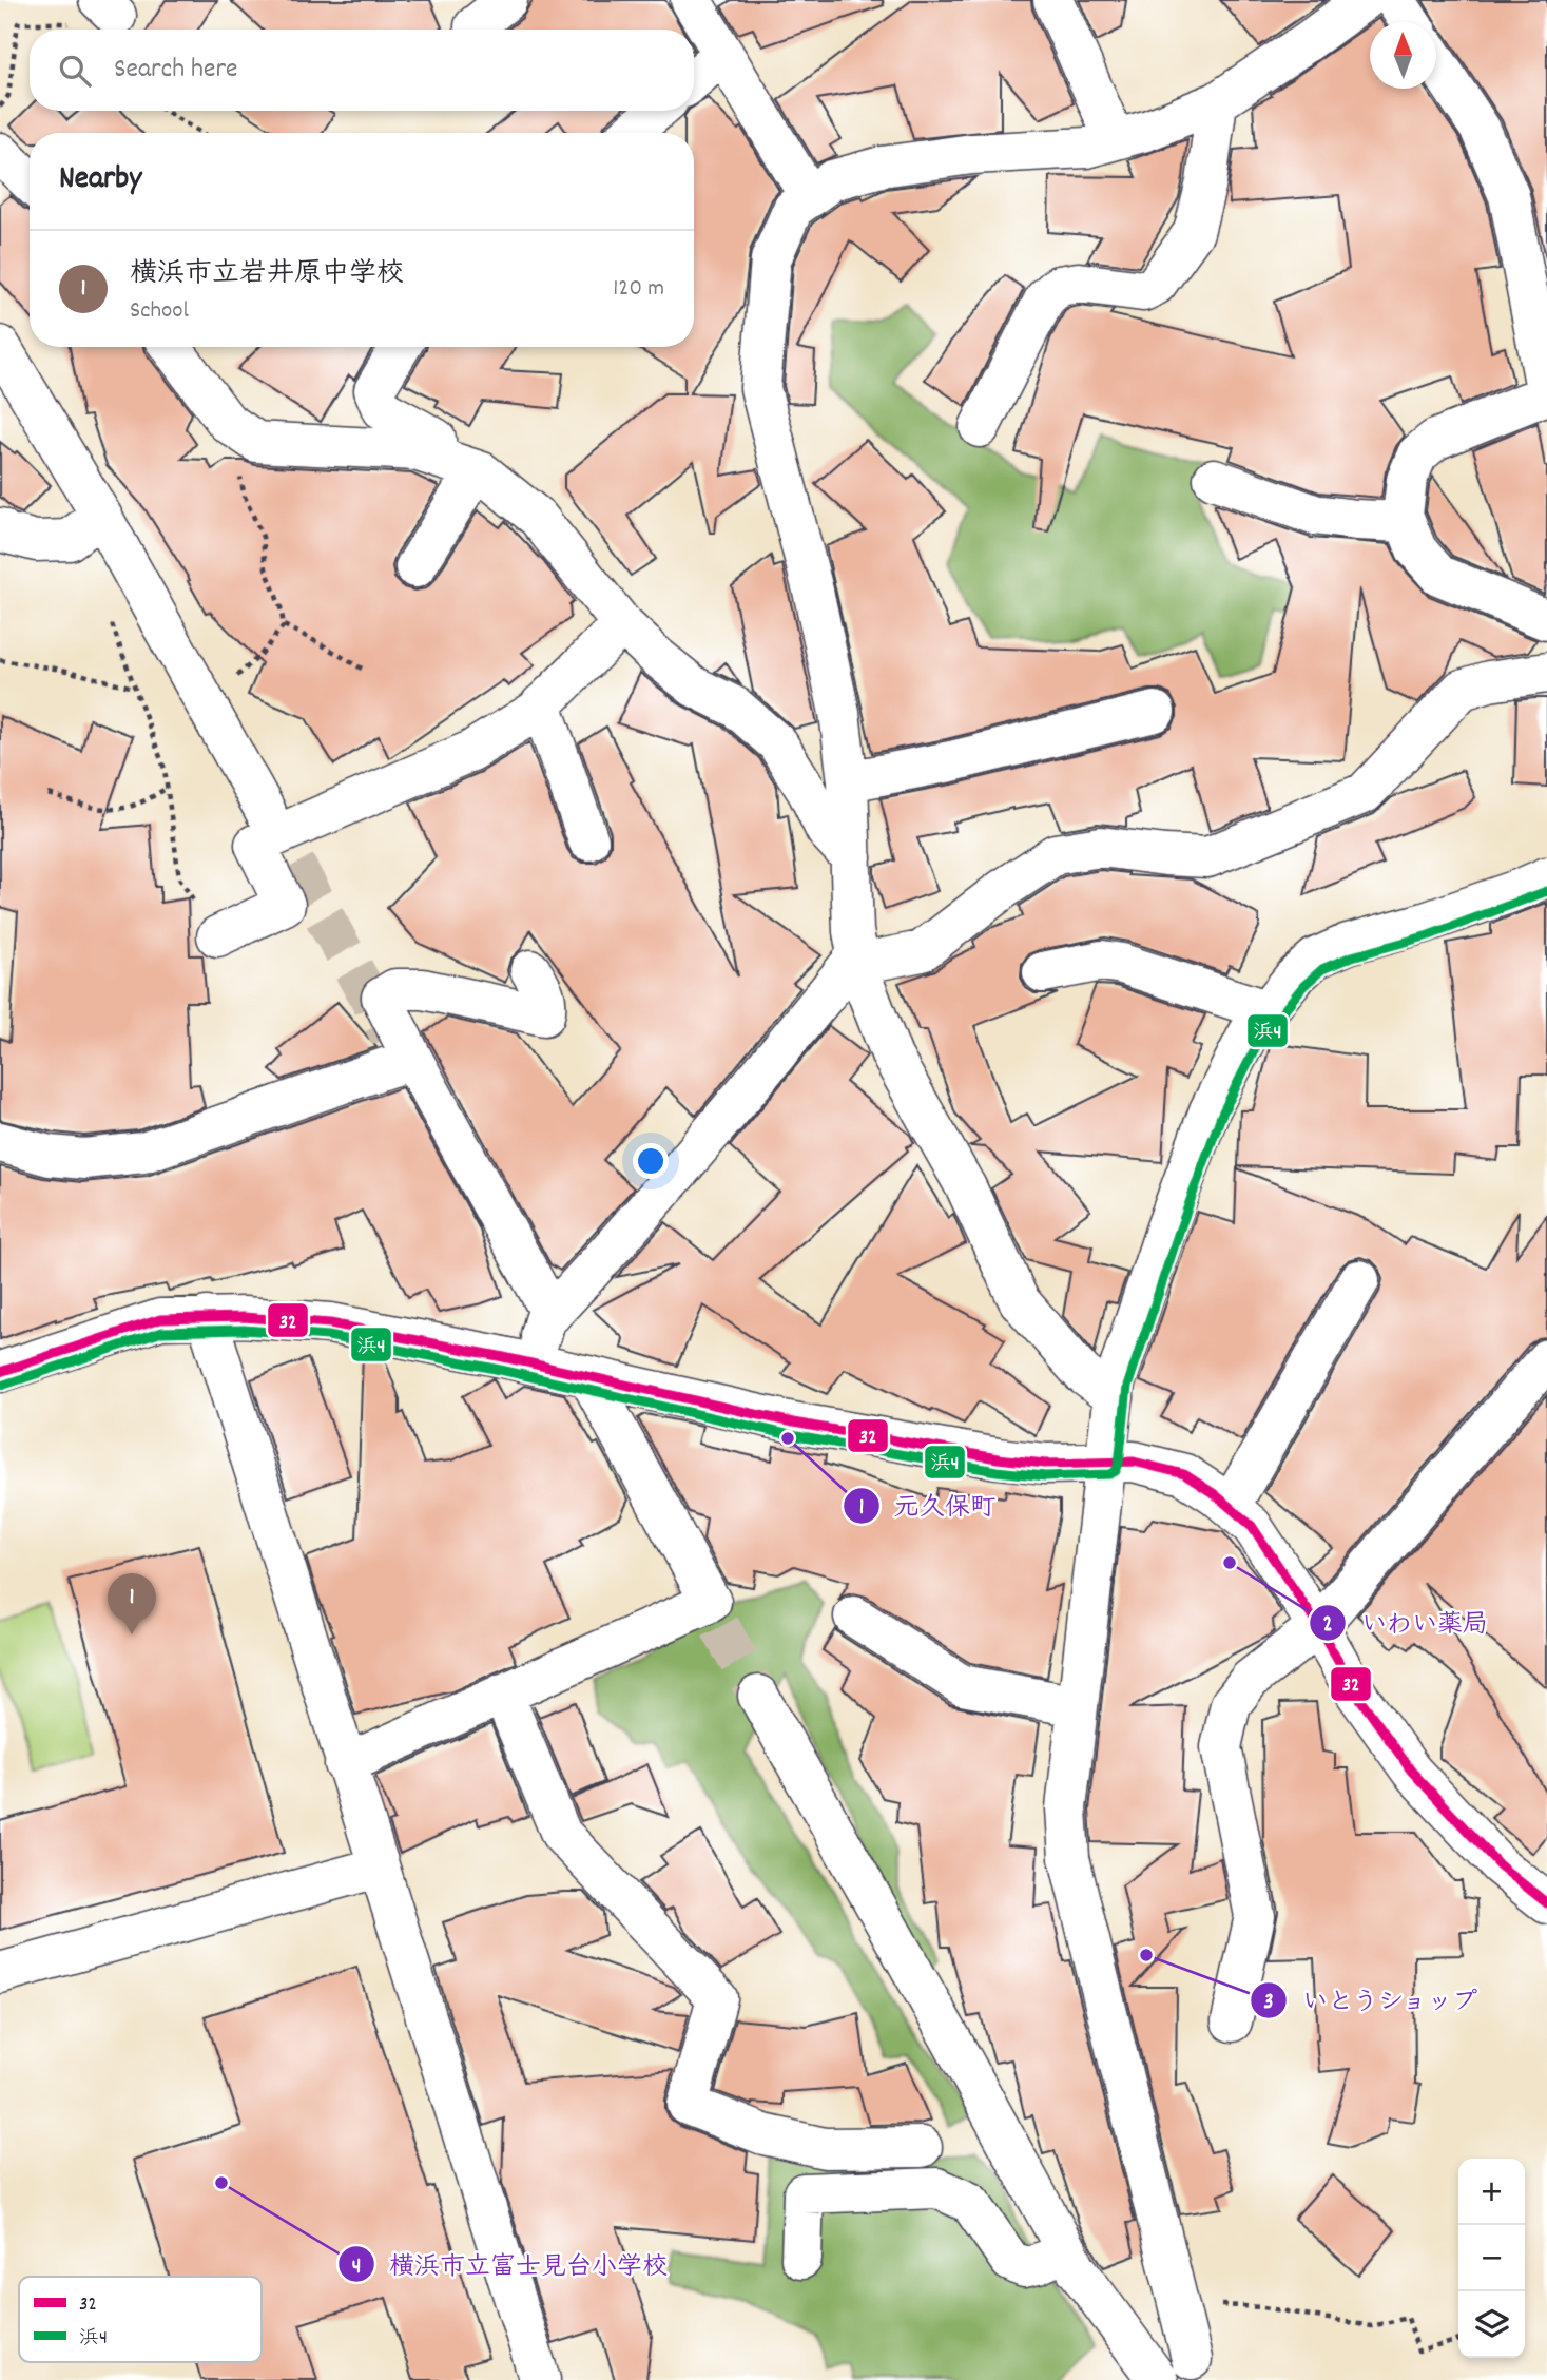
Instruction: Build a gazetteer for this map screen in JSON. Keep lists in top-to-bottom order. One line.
{"places":["元久保町","いわい薬局","いとうショップ","横浜市立富士見台小学校"],"lines":["transit line 浜4","transit line 32"],"legend":["32","浜4"],"north":"top","page":{"search":"Search here","heading":"Nearby","list":[{"mark":"1","name":"横浜市立岩井原中学校","note":"School","value":"120 m"}],"pins":"1","map_buttons":["+","−"]}}
